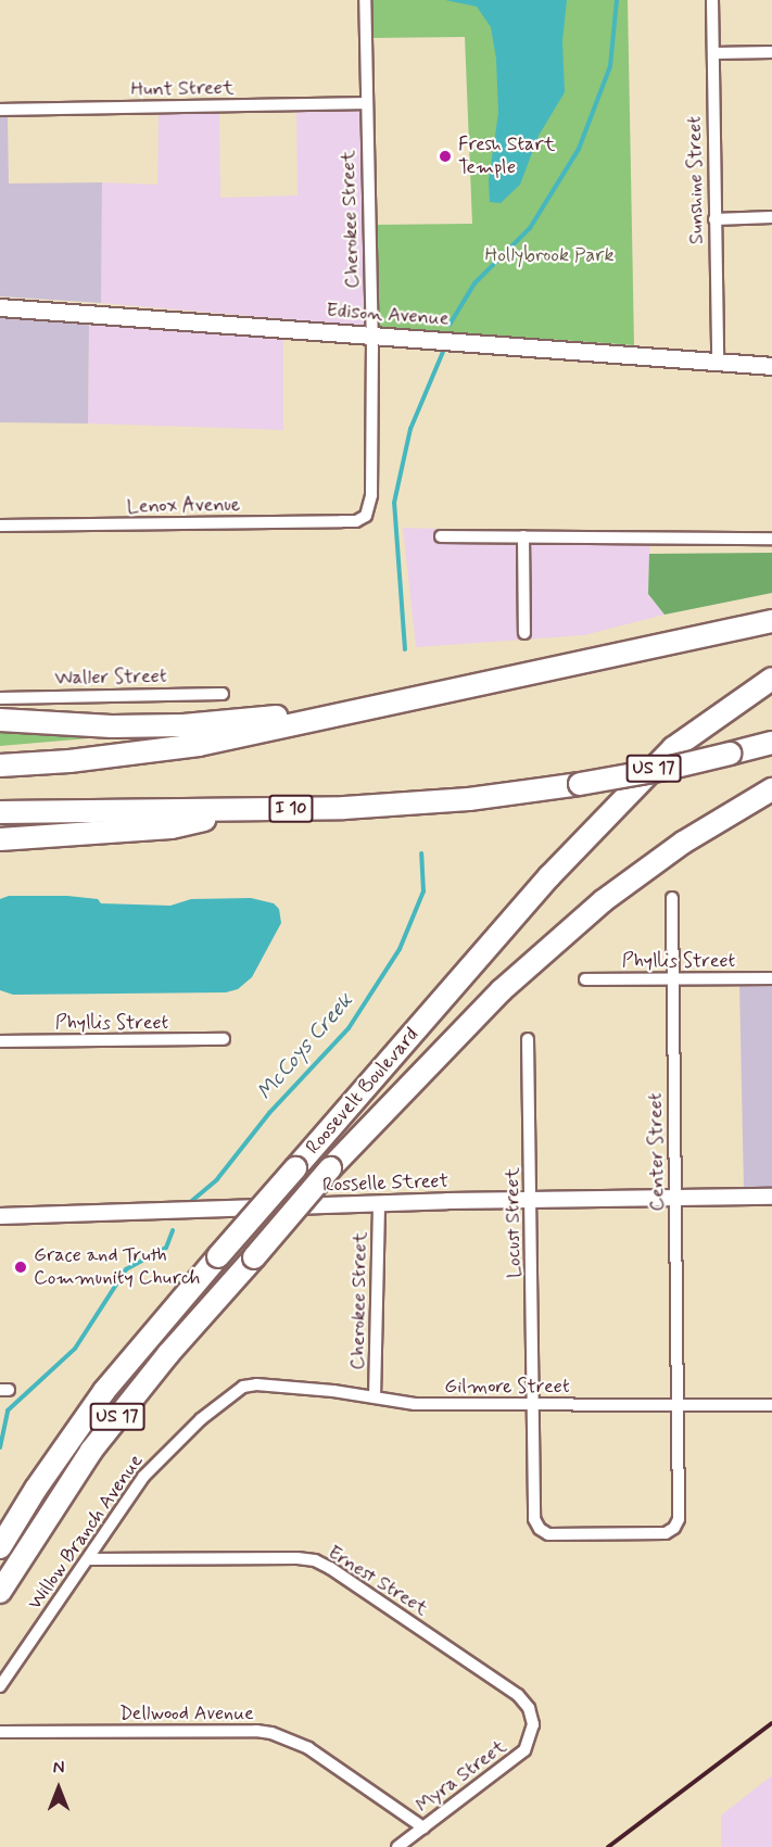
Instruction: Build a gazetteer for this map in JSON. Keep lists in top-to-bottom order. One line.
{"streets":{"highway":["US 17","I 10","Roosevelt Boulevard"],"main road":["Edison Avenue"],"street":["Hunt Street","Sunshine Street","Cherokee Street","Lenox Avenue","Waller Street","Phyllis Street","Center Street","Rosselle Street","Locust Street","Gilmore Street","Willow Branch Avenue","Ernest Street","Dellwood Avenue","Myra Street"]},"crossings":[["Hunt Street","Cherokee Street"],["Sunshine Street","Edison Avenue"],["Cherokee Street","Edison Avenue"],["Cherokee Street","Lenox Avenue"],["Cherokee Street","Rosselle Street"],["Cherokee Street","Gilmore Street"],["Phyllis Street","Center Street"],["Center Street","Rosselle Street"],["Center Street","Locust Street"],["Center Street","Gilmore Street"],["Rosselle Street","Locust Street"],["Locust Street","Gilmore Street"],["Gilmore Street","Willow Branch Avenue"],["Willow Branch Avenue","Ernest Street"],["Ernest Street","Myra Street"],["Dellwood Avenue","Myra Street"]],"water":["McCoys Creek"],"parks":["Hollybrook Park"],"places":["Fresh Start Temple","Grace and Truth Community Church"],"north":"top"}
